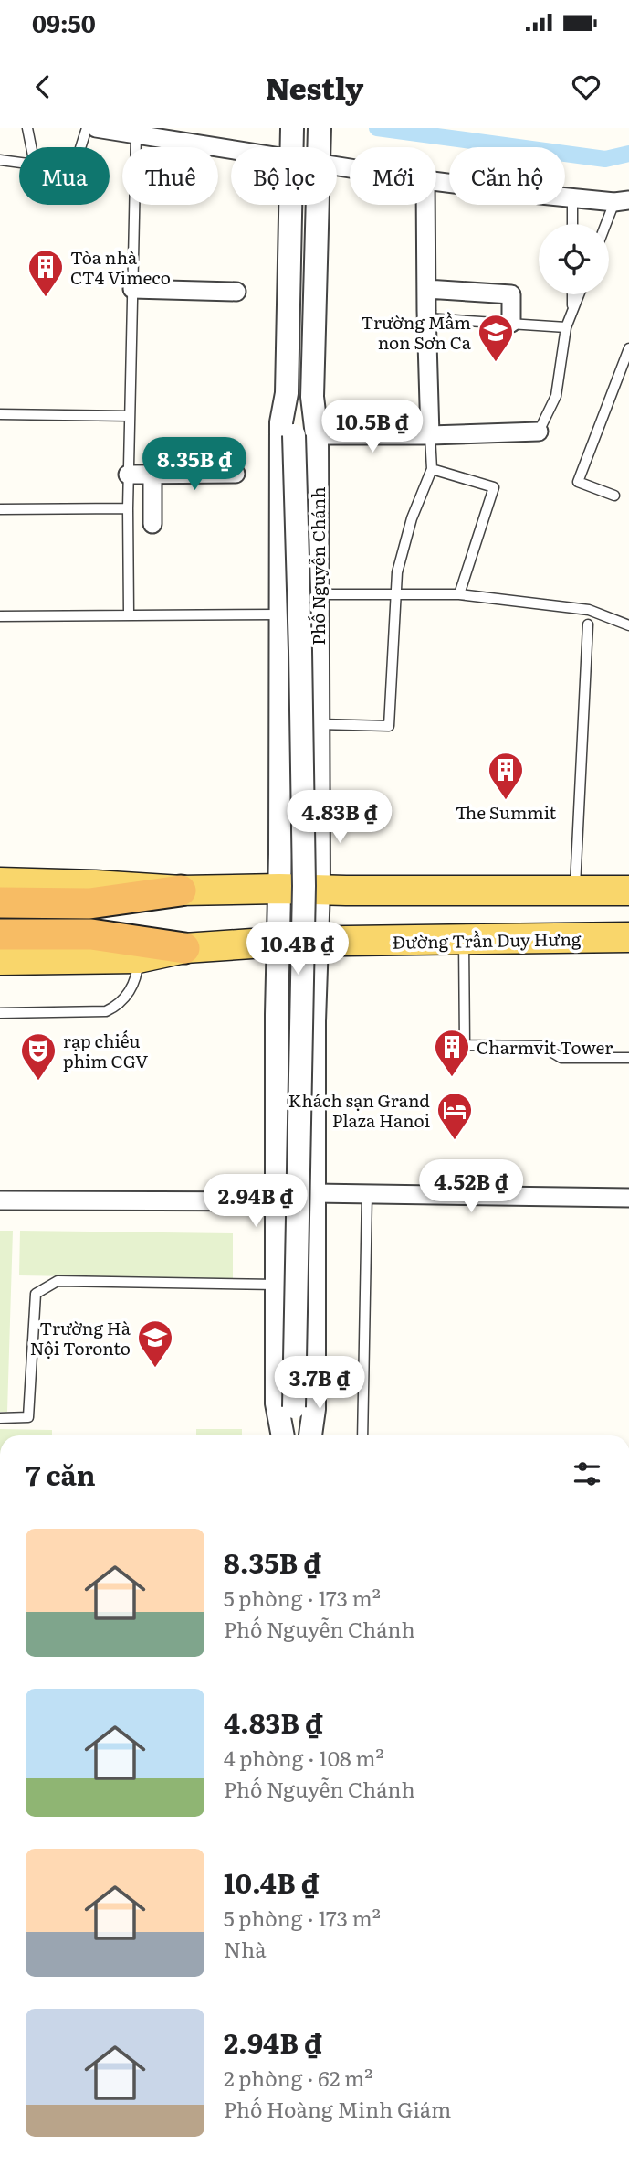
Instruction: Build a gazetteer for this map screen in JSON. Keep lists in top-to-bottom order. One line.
{"streets":{"main road":["Đường Trần Duy Hưng"],"street":["Phố Nguyễn Chánh"]},"crossings":[["Phố Nguyễn Chánh","Đường Trần Duy Hưng"]],"places":{"building":["Tòa nhà CT4 Vimeco","The Summit","Charmvit Tower"],"school or university":["Trường Mầm non Sơn Ca","Trường Hà Nội Toronto"],"theatre":["rạp chiếu phim CGV"],"hotel":["Khách sạn Grand Plaza Hanoi"]},"page":{"status":"09:50","header":"Nestly","chip":["Mua","Thuê","Bộ lọc","Mới","Căn hộ"],"price":["10.5B ₫","8.35B ₫","4.83B ₫","10.4B ₫","4.52B ₫","2.94B ₫","3.7B ₫"],"heading":"7 căn","list":[{"name":"8.35B ₫","note":"5 phòng · 173 m² · Phố Nguyễn Chánh"},{"name":"4.83B ₫","note":"4 phòng · 108 m² · Phố Nguyễn Chánh"},{"name":"10.4B ₫","note":"5 phòng · 173 m² · Nhà"},{"name":"2.94B ₫","note":"2 phòng · 62 m² · Phố Hoàng Minh Giám"}]}}
